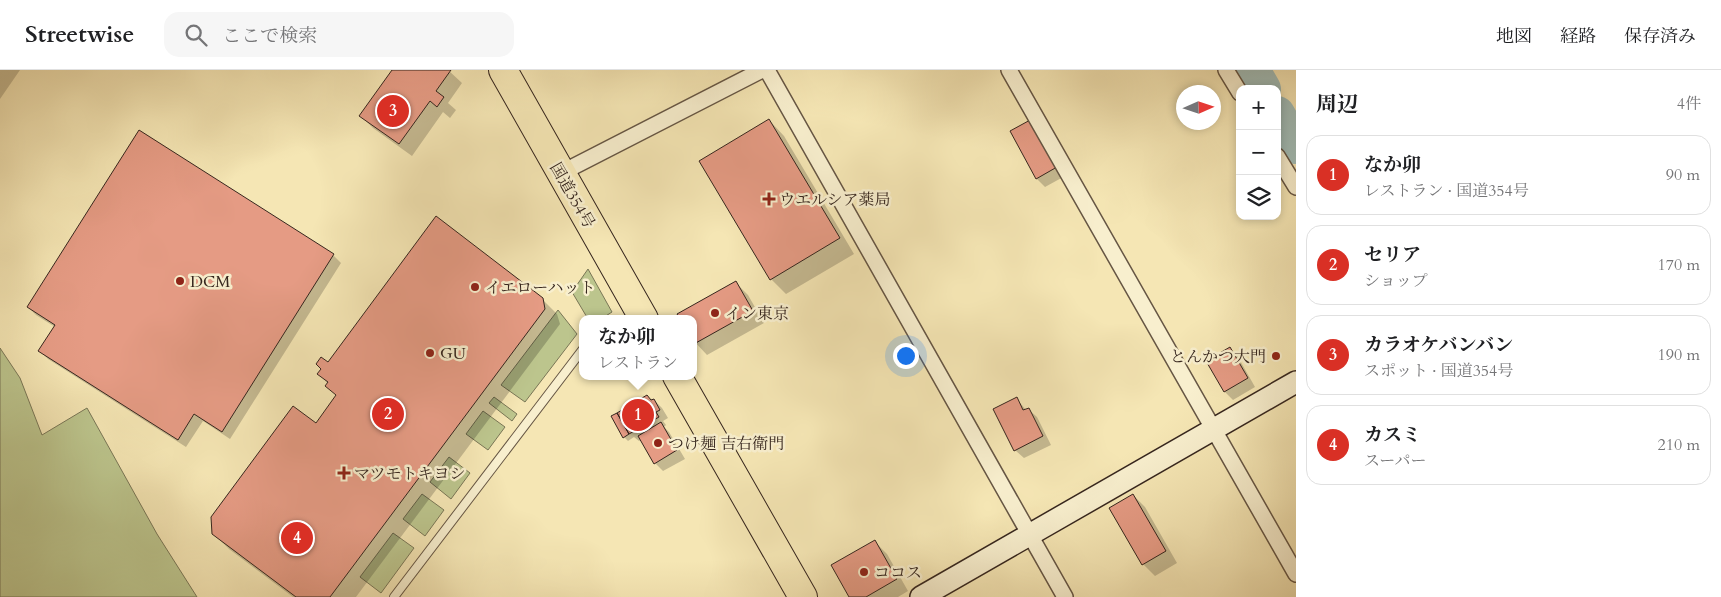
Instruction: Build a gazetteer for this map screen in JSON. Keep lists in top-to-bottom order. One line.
{"streets":{"highway":["国道354号"]},"places":{"health":["ウエルシア薬局","マツモトキヨシ"],"other":["DCM","イエローハット","イン東京","GU","とんかつ大門","つけ麺 吉右衛門","ココス"]},"north":"right","page":{"header":"Streetwise","search":"ここで検索","nav":["地図","経路","保存済み"],"heading":["周辺","4件"],"map_buttons":["+","−"],"pins":["3","2","1","4"],"list":[{"mark":"1","name":"なか卯","note":"レストラン · 国道354号","value":"90 m"},{"mark":"2","name":"セリア","note":"ショップ","value":"170 m"},{"mark":"3","name":"カラオケバンバン","note":"スポット · 国道354号","value":"190 m"},{"mark":"4","name":"カスミ","note":"スーパー","value":"210 m"}],"popup":["なか卯","レストラン"]}}
